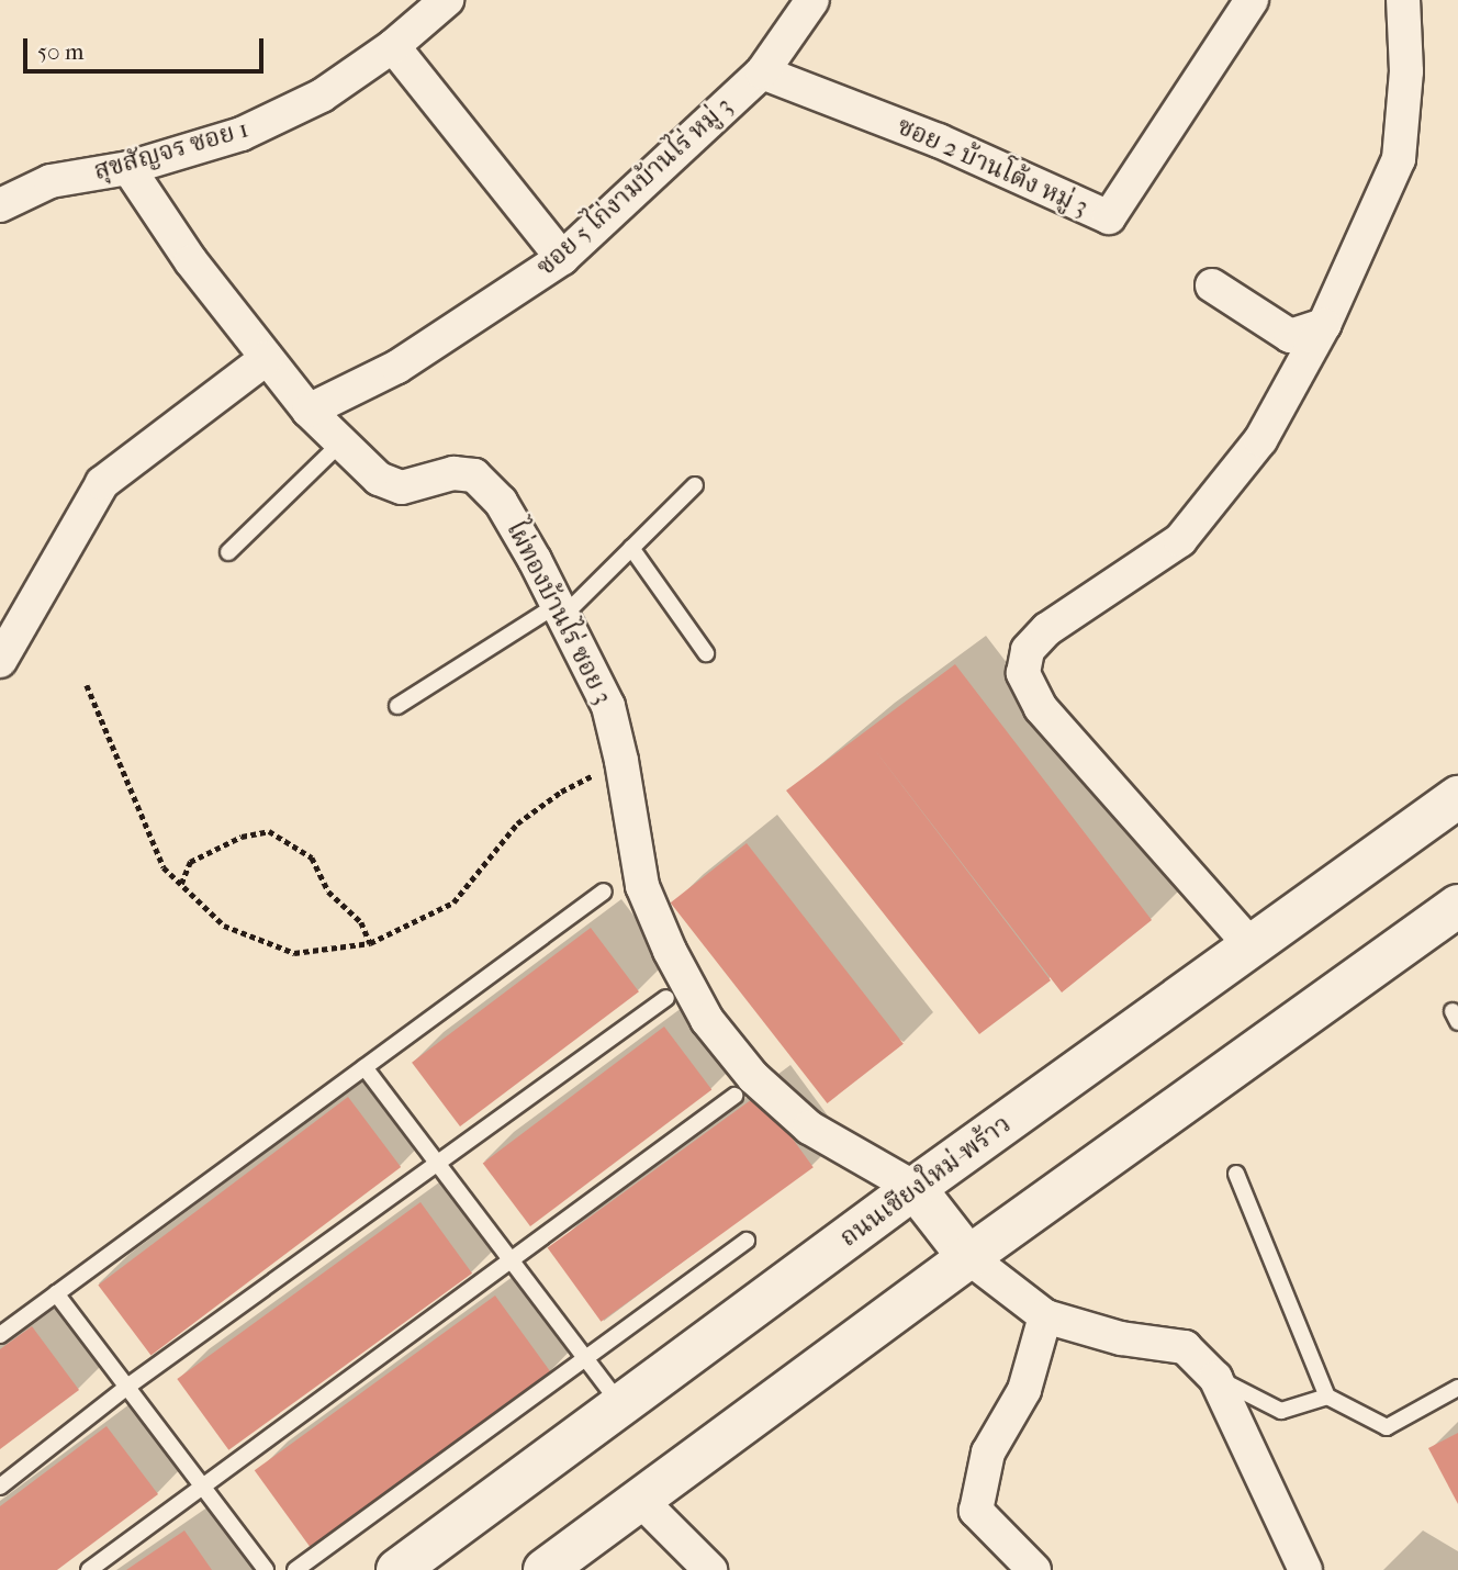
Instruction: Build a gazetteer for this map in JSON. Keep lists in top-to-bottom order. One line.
{"streets":{"main road":["ถนนเชียงใหม่-พร้าว"],"street":["สุขสัญจร ซอย 1","ซอย 2 บ้านโต้ง หมู่ 3","ซอย 5 ไก่งามบ้านไร่ หมู่ 3","ไผ่ทองบ้านไร่ ซอย 3"]},"crossings":[["สุขสัญจร ซอย 1","ไผ่ทองบ้านไร่ ซอย 3"],["ซอย 2 บ้านโต้ง หมู่ 3","ซอย 5 ไก่งามบ้านไร่ หมู่ 3"],["ซอย 5 ไก่งามบ้านไร่ หมู่ 3","ไผ่ทองบ้านไร่ ซอย 3"],["ไผ่ทองบ้านไร่ ซอย 3","ถนนเชียงใหม่-พร้าว"]],"scale_bar":"50 m"}
